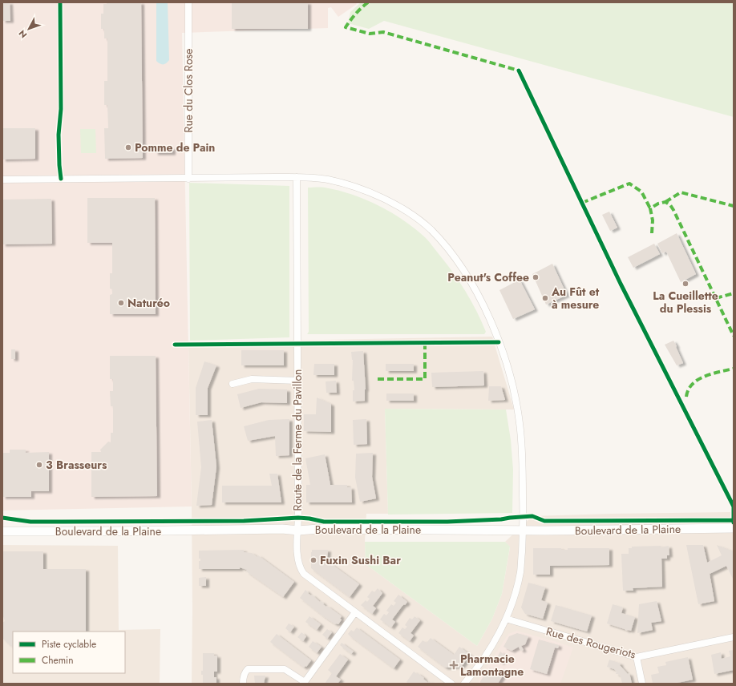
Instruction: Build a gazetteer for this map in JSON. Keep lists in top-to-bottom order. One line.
{"streets":{"main road":["Boulevard de la Plaine"],"street":["Rue du Clos Rose","Route de la Ferme du Pavillon","Rue des Rougeriots"]},"crossings":[["Route de la Ferme du Pavillon","Boulevard de la Plaine"]],"places":{"other":["Pomme de Pain","Peanut's Coffee","La Cueillette du Plessis","Au Fût et à mesure","Naturéo","3 Brasseurs","Fuxin Sushi Bar"],"health":["Pharmacie Lamontagne"]},"legend":["Piste cyclable","Chemin"],"north":"bottom left"}
